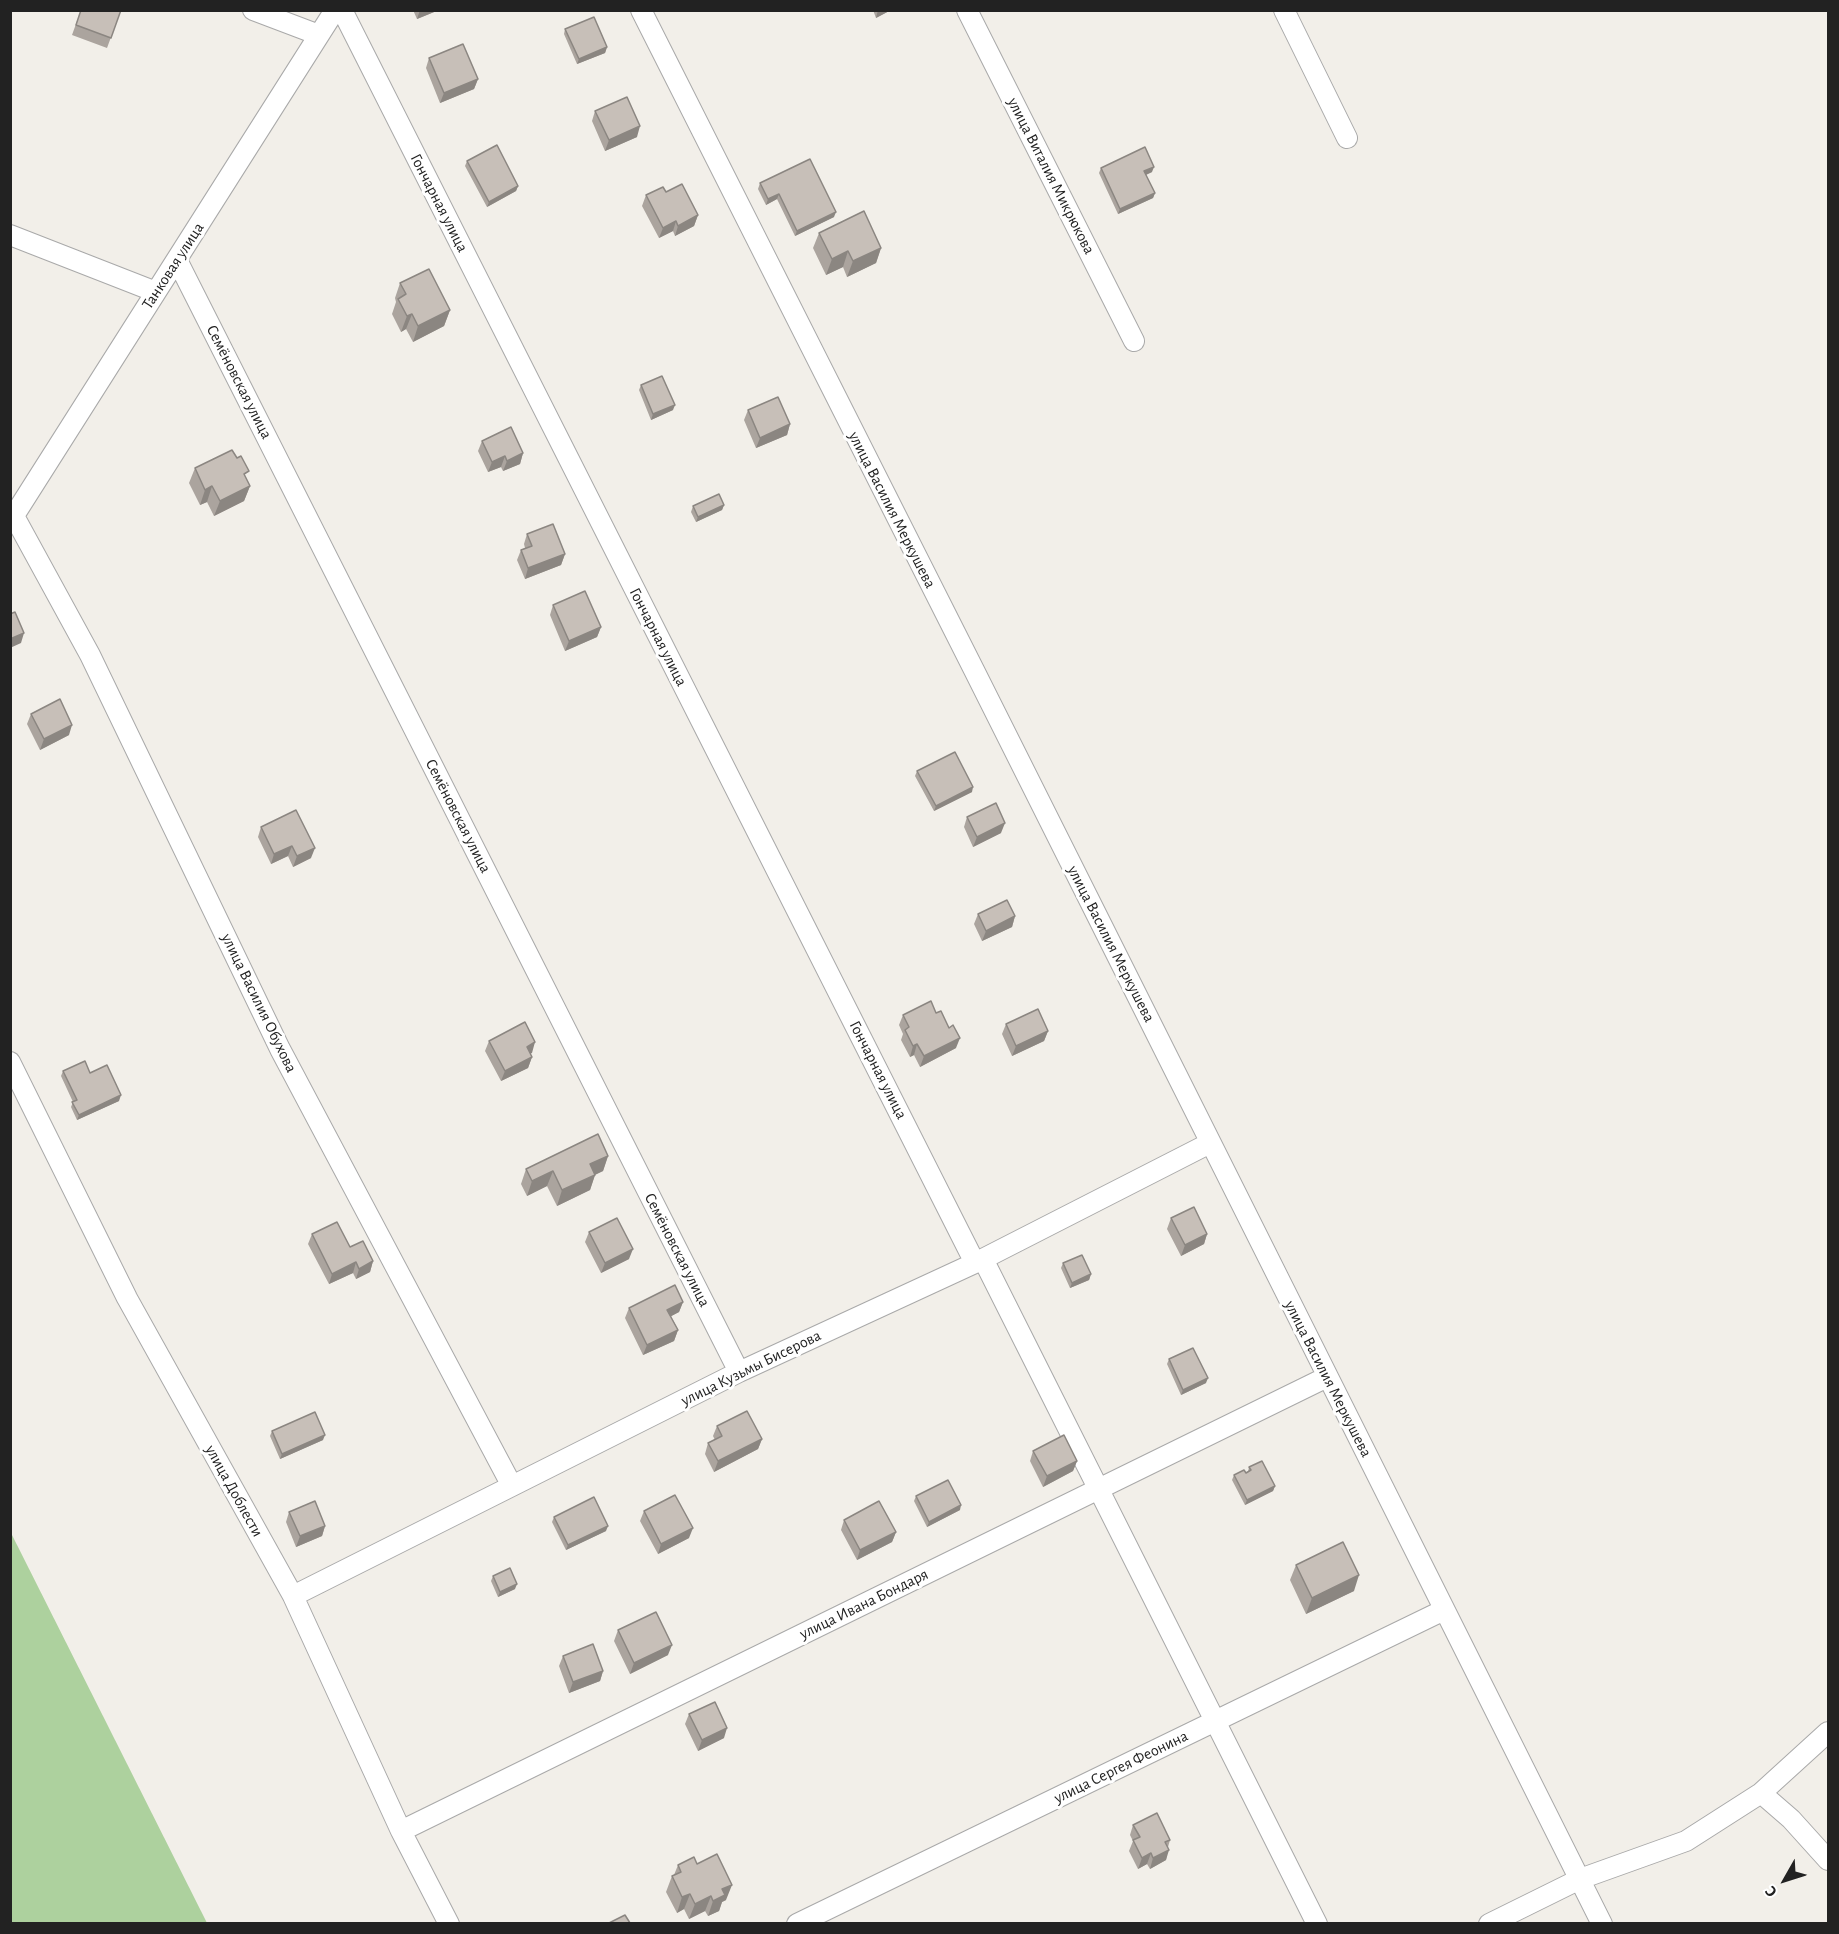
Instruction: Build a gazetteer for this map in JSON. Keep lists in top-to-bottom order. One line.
{"streets":{"street":["улица Виталия Микрюкова","Гончарная улица","Танковая улица","Семёновская улица","улица Василия Меркушева","улица Василия Обухова","улица Кузьмы Бисерова","улица Доблести","улица Ивана Бондаря","улица Сергея Феонина"]},"crossings":[["Гончарная улица","улица Кузьмы Бисерова"],["Гончарная улица","улица Ивана Бондаря"],["Гончарная улица","улица Сергея Феонина"],["Танковая улица","Семёновская улица"],["Танковая улица","улица Василия Обухова"],["Семёновская улица","улица Кузьмы Бисерова"],["улица Василия Меркушева","улица Кузьмы Бисерова"],["улица Василия Меркушева","улица Ивана Бондаря"],["улица Василия Меркушева","улица Сергея Феонина"],["улица Василия Обухова","улица Кузьмы Бисерова"],["улица Кузьмы Бисерова","улица Доблести"],["улица Доблести","улица Ивана Бондаря"]],"north":"bottom left"}
